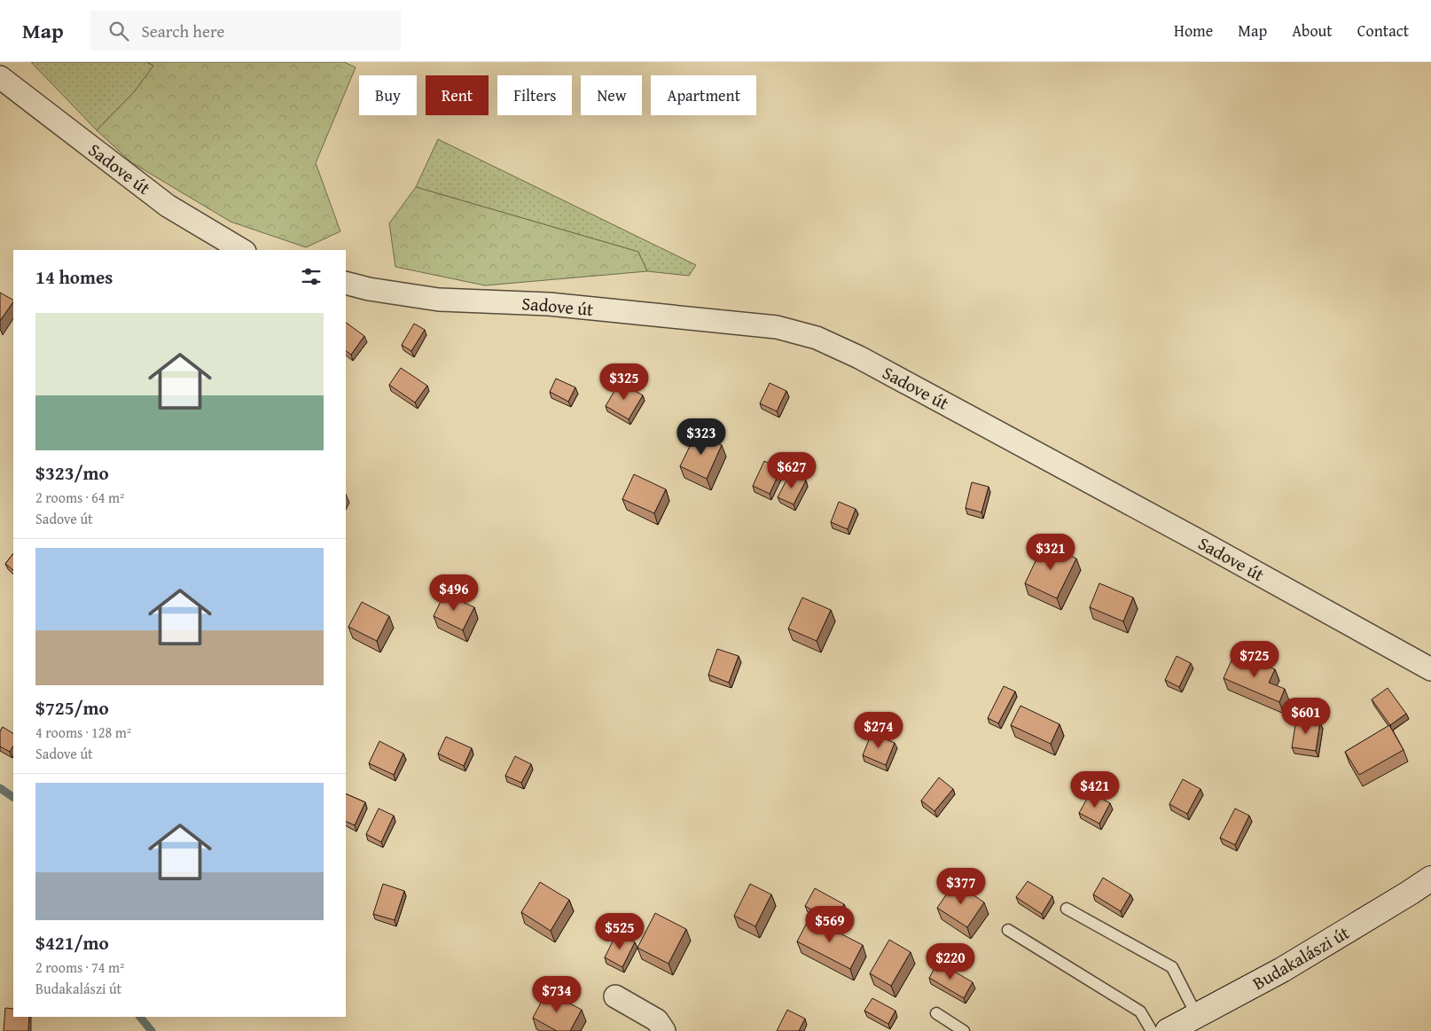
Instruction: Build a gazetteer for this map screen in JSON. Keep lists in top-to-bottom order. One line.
{"streets":{"main road":["Budakalászi út"],"street":["Sadove út"]},"page":{"header":"Map","search":"Search here","nav":["Home","Map","About","Contact"],"chip":["Buy","Rent","Filters","New","Apartment"],"heading":"14 homes","list":[{"name":"$323/mo","note":"2 rooms · 64 m² · Sadove út"},{"name":"$725/mo","note":"4 rooms · 128 m² · Sadove út"},{"name":"$421/mo","note":"2 rooms · 74 m² · Budakalászi út"}],"price":["$325","$323","$627","$321","$496","$725","$601","$274","$421","$377","$569","$525","$220","$734"]}}
